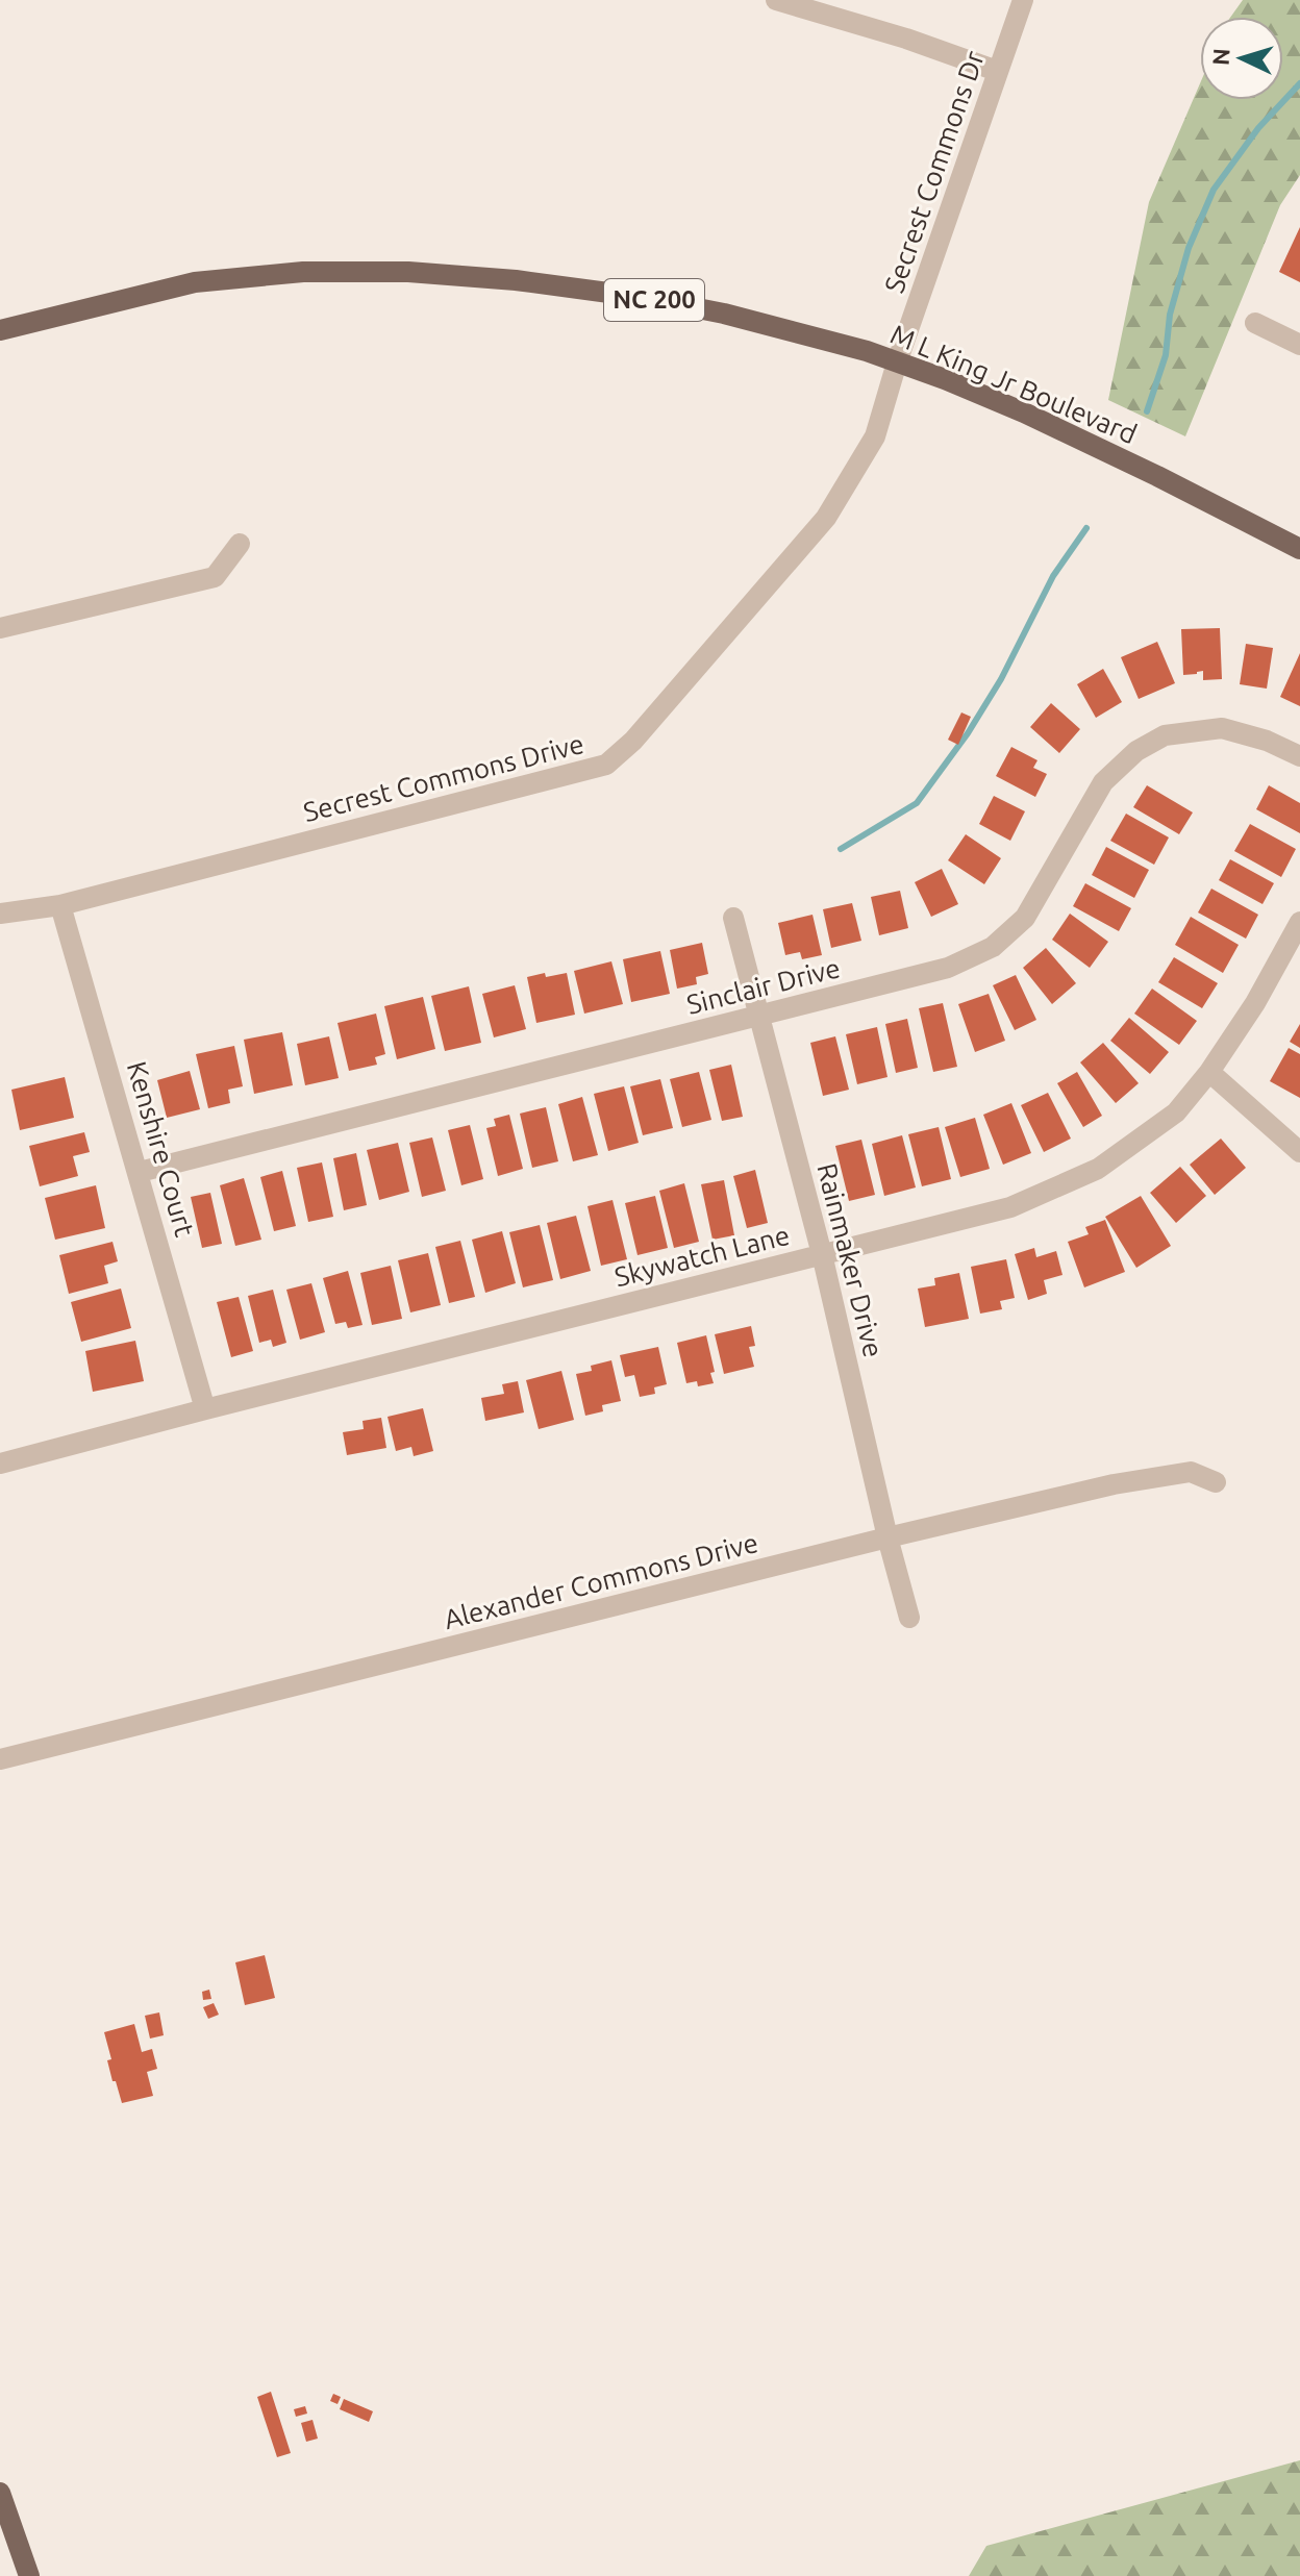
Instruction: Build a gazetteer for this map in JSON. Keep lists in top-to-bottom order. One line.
{"streets":{"main road":["NC 200","M L King Jr Boulevard"],"street":["Secrest Commons Dr","Secrest Commons Drive","Sinclair Drive","Kenshire Court","Skywatch Lane","Rainmaker Drive","Alexander Commons Drive"]},"crossings":[["Secrest Commons Dr","M L King Jr Boulevard"],["Secrest Commons Dr","Secrest Commons Drive"],["M L King Jr Boulevard","Secrest Commons Drive"],["Secrest Commons Drive","Kenshire Court"],["Sinclair Drive","Kenshire Court"],["Sinclair Drive","Rainmaker Drive"],["Kenshire Court","Skywatch Lane"],["Skywatch Lane","Rainmaker Drive"],["Rainmaker Drive","Alexander Commons Drive"]],"north":"left"}
